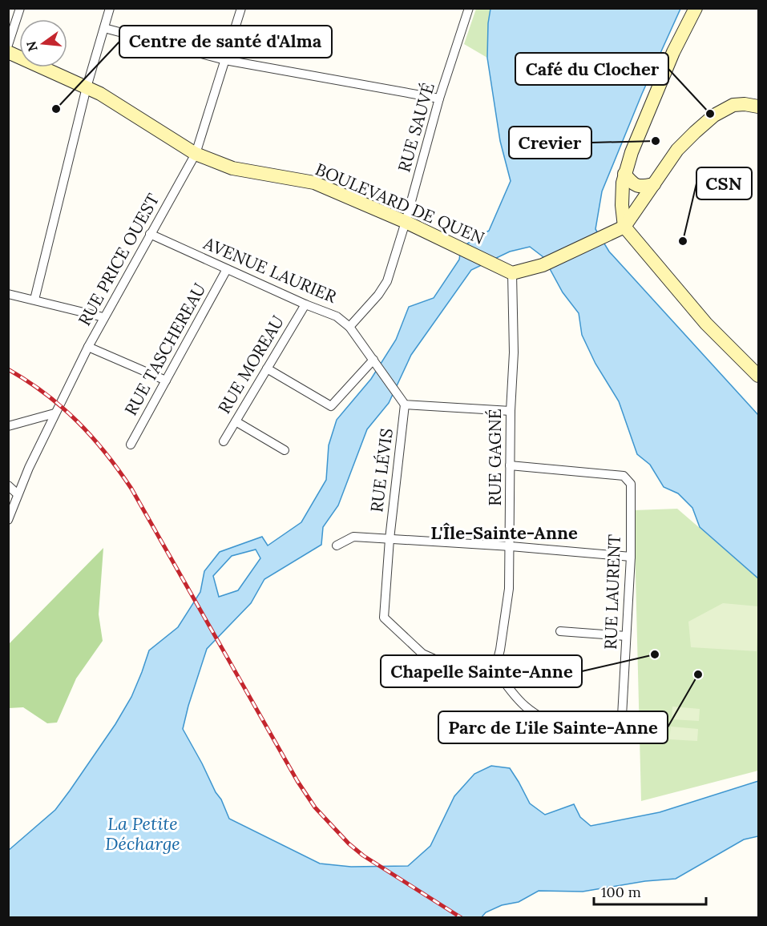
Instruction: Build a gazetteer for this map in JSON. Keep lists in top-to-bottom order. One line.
{"streets":{"street":["RUE SAUVÉ","BOULEVARD DE QUEN","RUE PRICE OUEST","AVENUE LAURIER","RUE TASCHEREAU","RUE MOREAU","RUE GAGNÉ","RUE LÉVIS","RUE LAURENT"]},"crossings":[["RUE SAUVÉ","BOULEVARD DE QUEN"],["RUE SAUVÉ","AVENUE LAURIER"],["BOULEVARD DE QUEN","RUE PRICE OUEST"],["BOULEVARD DE QUEN","RUE GAGNÉ"],["RUE PRICE OUEST","AVENUE LAURIER"],["AVENUE LAURIER","RUE TASCHEREAU"],["AVENUE LAURIER","RUE MOREAU"],["AVENUE LAURIER","RUE LÉVIS"],["RUE GAGNÉ","RUE LÉVIS"],["RUE GAGNÉ","RUE LAURENT"],["RUE LÉVIS","RUE LAURENT"]],"districts":["L'Île-Sainte-Anne"],"water":["La Petite Décharge"],"places":["Centre de santé d'Alma","Café du Clocher","Crevier","CSN","Chapelle Sainte-Anne","Parc de L'ile Sainte-Anne"],"scale_bar":"100 m","north":"left"}
